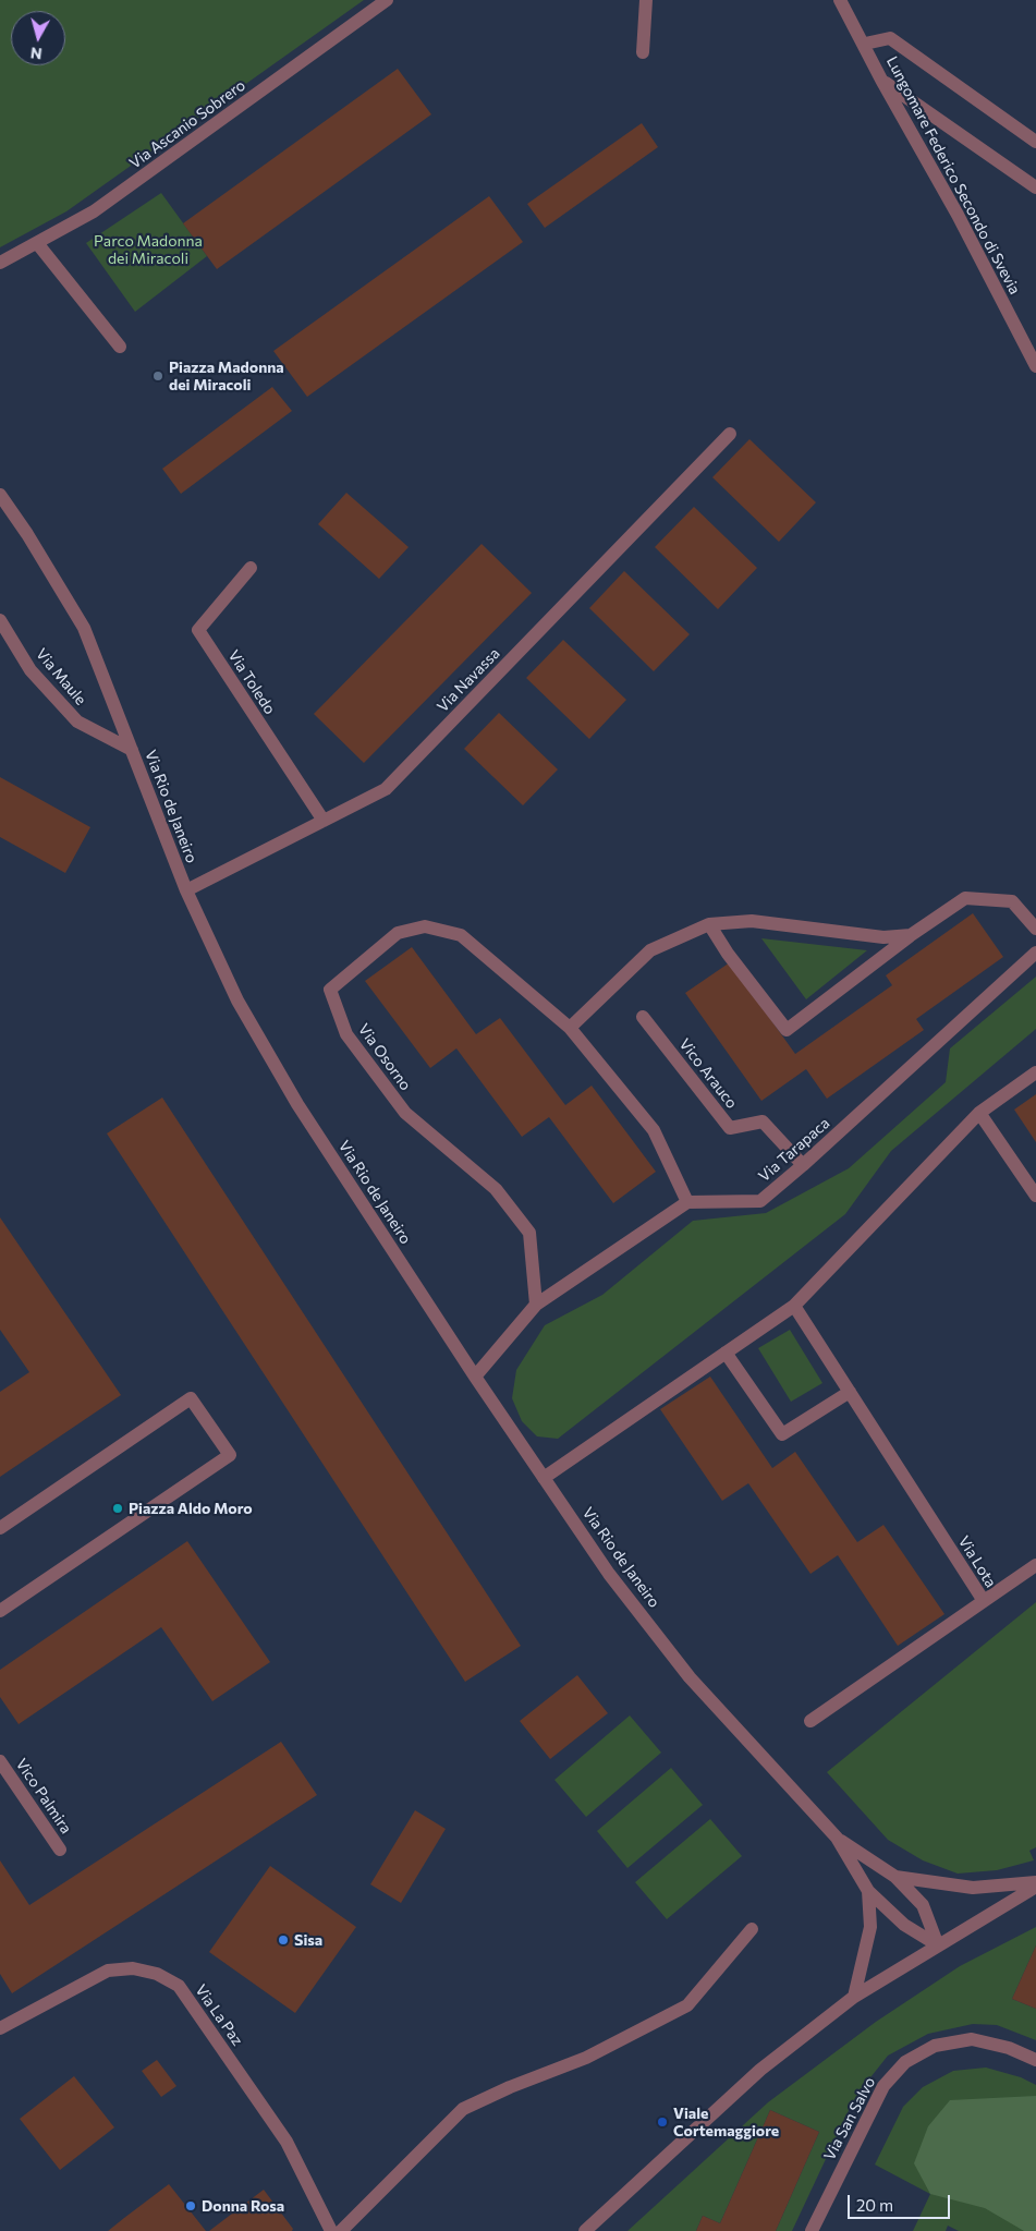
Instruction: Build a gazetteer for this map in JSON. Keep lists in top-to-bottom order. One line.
{"streets":{"street":["Via Ascanio Sobrero","Lungomare Federico Secondo di Svevia","Via Maule","Via Navassa","Via Toledo","Via Rio de Janeiro","Via Osorno","Vico Arauco","Via Tarapaca","Via Lota","Vico Palmira","Via La Paz","Via San Salvo"]},"crossings":[["Via Maule","Via Rio de Janeiro"],["Via Navassa","Via Toledo"],["Via Navassa","Via Rio de Janeiro"],["Via Osorno","Via Tarapaca"],["Vico Arauco","Via Tarapaca"]],"parks":["Parco Madonna dei Miracoli"],"places":["Piazza Madonna dei Miracoli","Piazza Aldo Moro","Sisa","Viale Cortemaggiore","Donna Rosa"],"scale_bar":"20 m","north":"bottom"}
